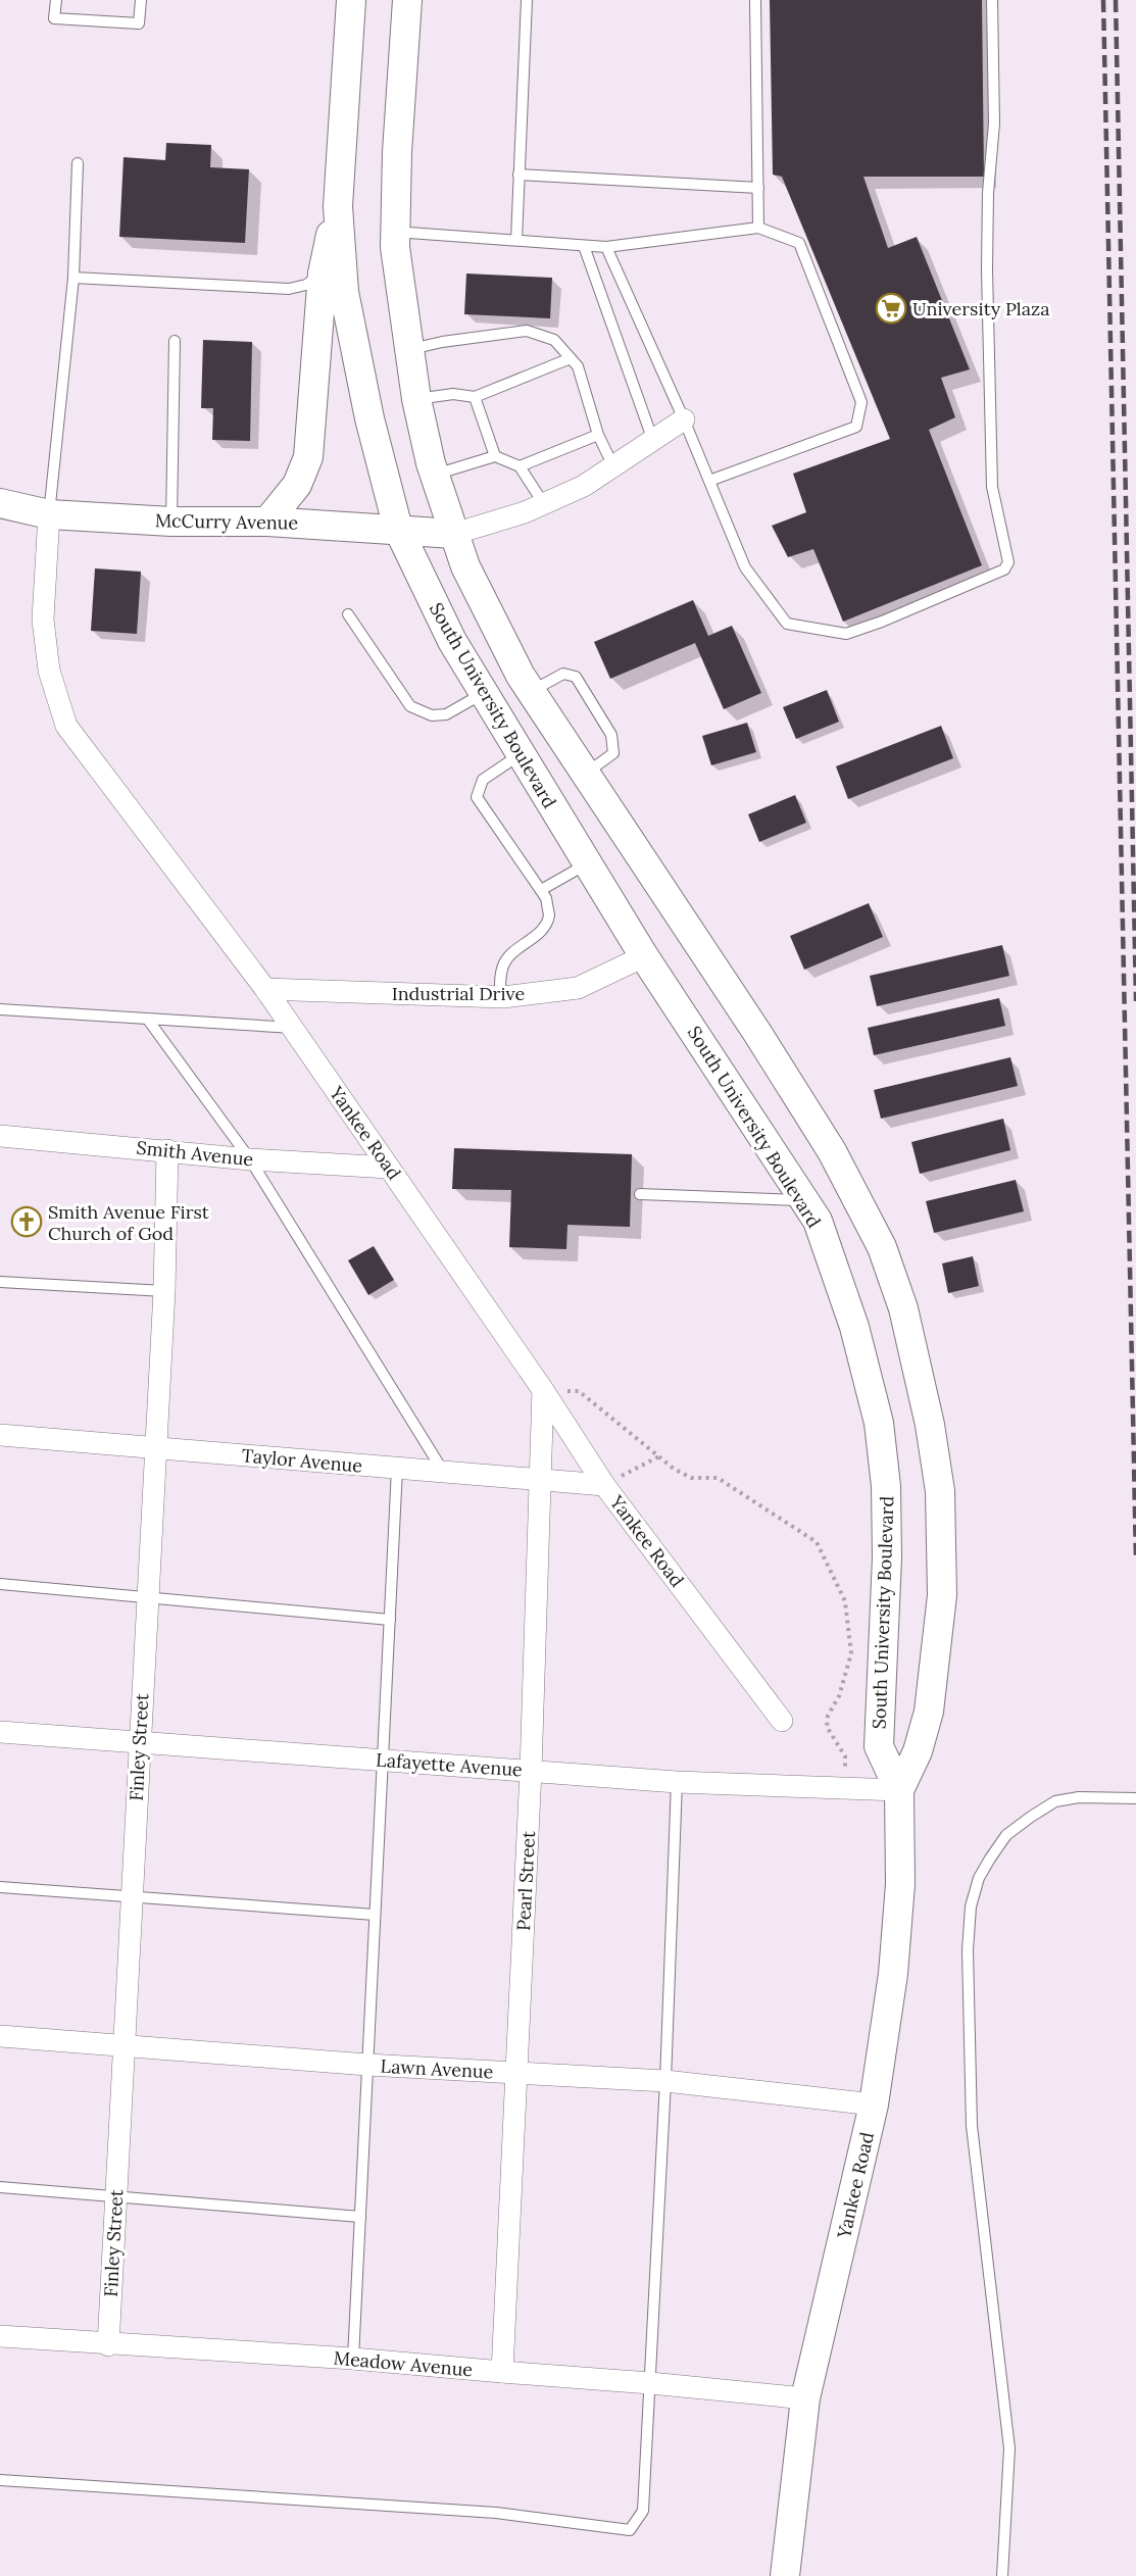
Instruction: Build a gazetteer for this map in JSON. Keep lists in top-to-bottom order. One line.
{"streets":{"street":["McCurry Avenue","South University Boulevard","Industrial Drive","Yankee Road","Smith Avenue","Taylor Avenue","Finley Street","Lafayette Avenue","Pearl Street","Lawn Avenue","Meadow Avenue"]},"crossings":[["McCurry Avenue","South University Boulevard"],["McCurry Avenue","Yankee Road"],["South University Boulevard","Industrial Drive"],["South University Boulevard","Yankee Road"],["South University Boulevard","Lafayette Avenue"],["Industrial Drive","Yankee Road"],["Yankee Road","Smith Avenue"],["Yankee Road","Taylor Avenue"],["Yankee Road","Lafayette Avenue"],["Yankee Road","Pearl Street"],["Yankee Road","Lawn Avenue"],["Yankee Road","Meadow Avenue"],["Smith Avenue","Finley Street"],["Taylor Avenue","Finley Street"],["Taylor Avenue","Pearl Street"],["Finley Street","Lafayette Avenue"],["Finley Street","Lawn Avenue"],["Finley Street","Meadow Avenue"],["Lafayette Avenue","Pearl Street"],["Pearl Street","Lawn Avenue"],["Pearl Street","Meadow Avenue"]],"places":{"supermarket":["University Plaza"],"church":["Smith Avenue First Church of God"]}}
